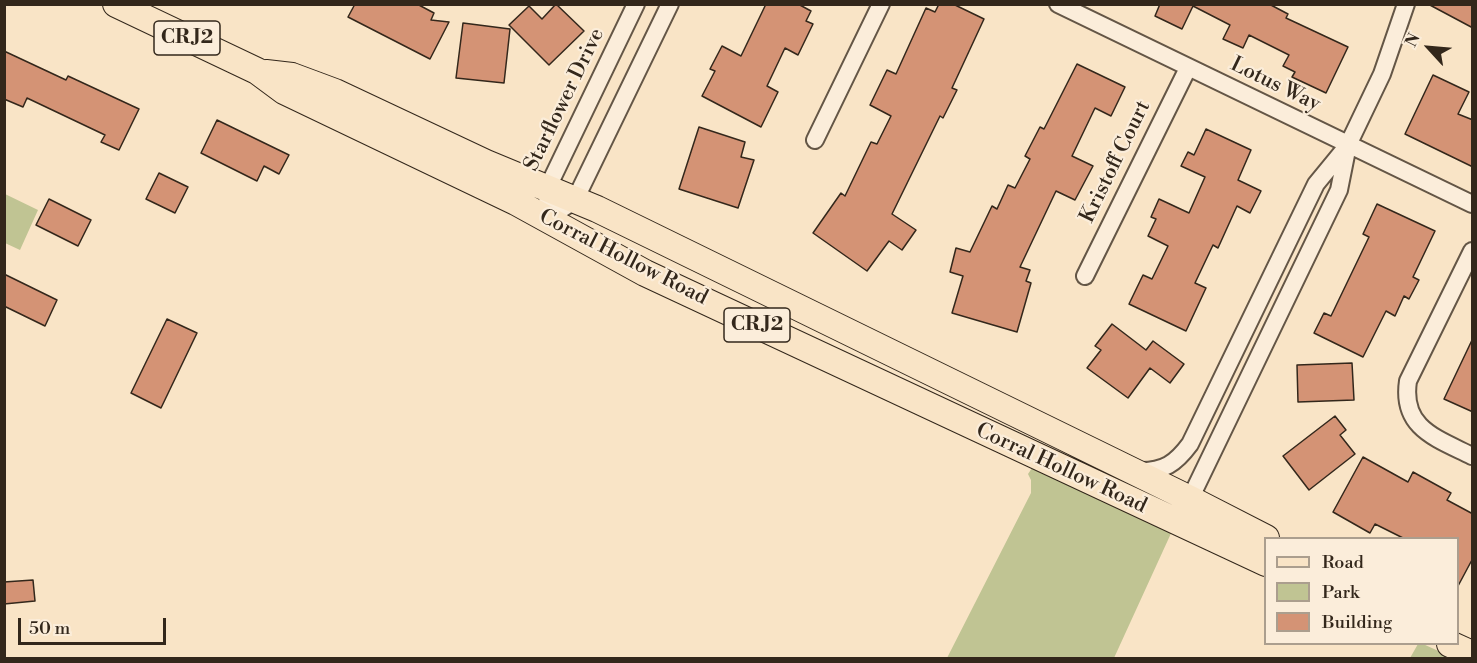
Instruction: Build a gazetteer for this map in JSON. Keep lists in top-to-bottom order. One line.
{"streets":{"main road":["CR J2","Corral Hollow Road"],"street":["Lotus Way","Starflower Drive","Kristoff Court"]},"crossings":[["Lotus Way","Kristoff Court"],["Starflower Drive","Corral Hollow Road"]],"legend":["Road","Park","Building"],"scale_bar":"50 m","north":"top left"}
